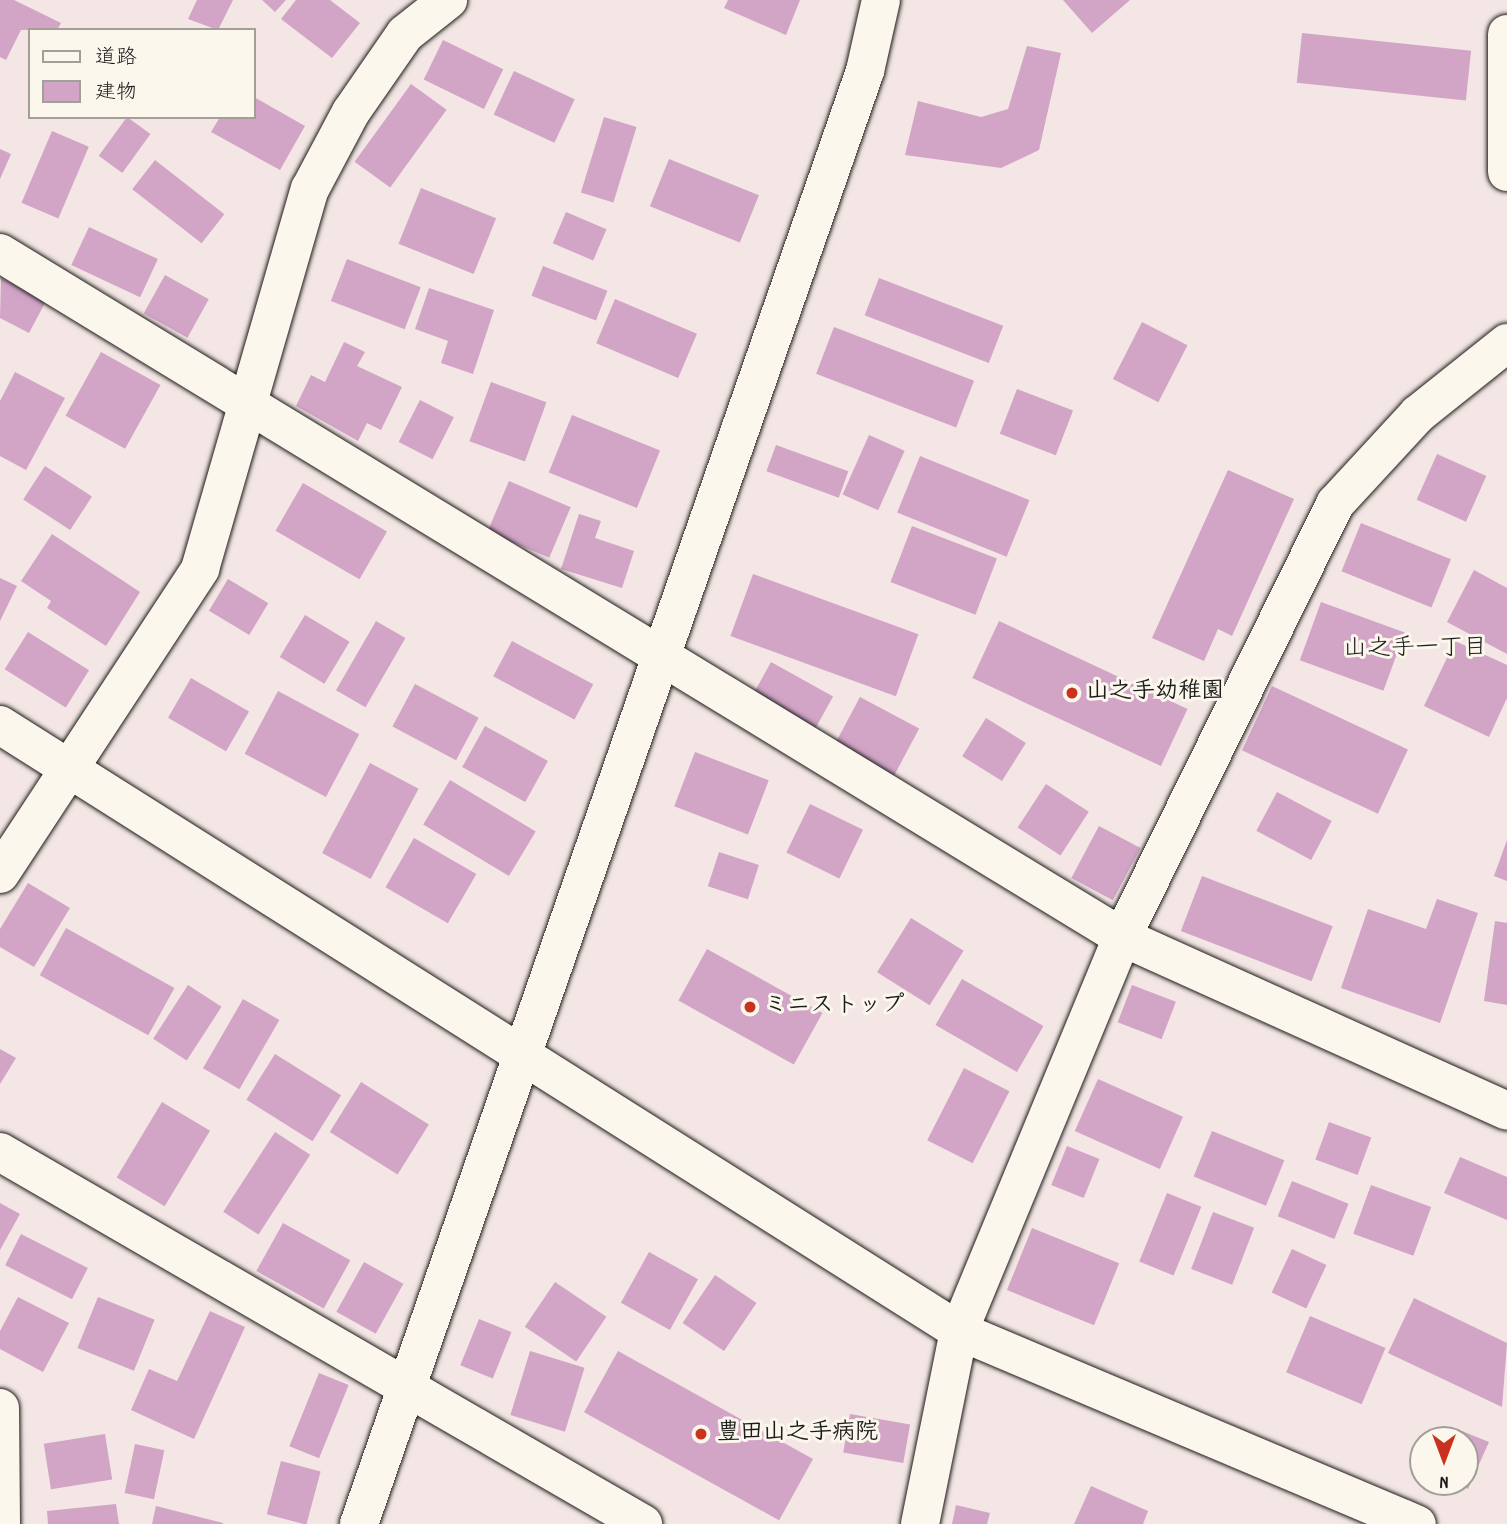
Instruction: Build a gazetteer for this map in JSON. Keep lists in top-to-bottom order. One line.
{"districts":["山之手一丁目"],"places":["山之手幼稚園","ミニストップ","豊田山之手病院"],"legend":["道路","建物"],"north":"bottom"}
